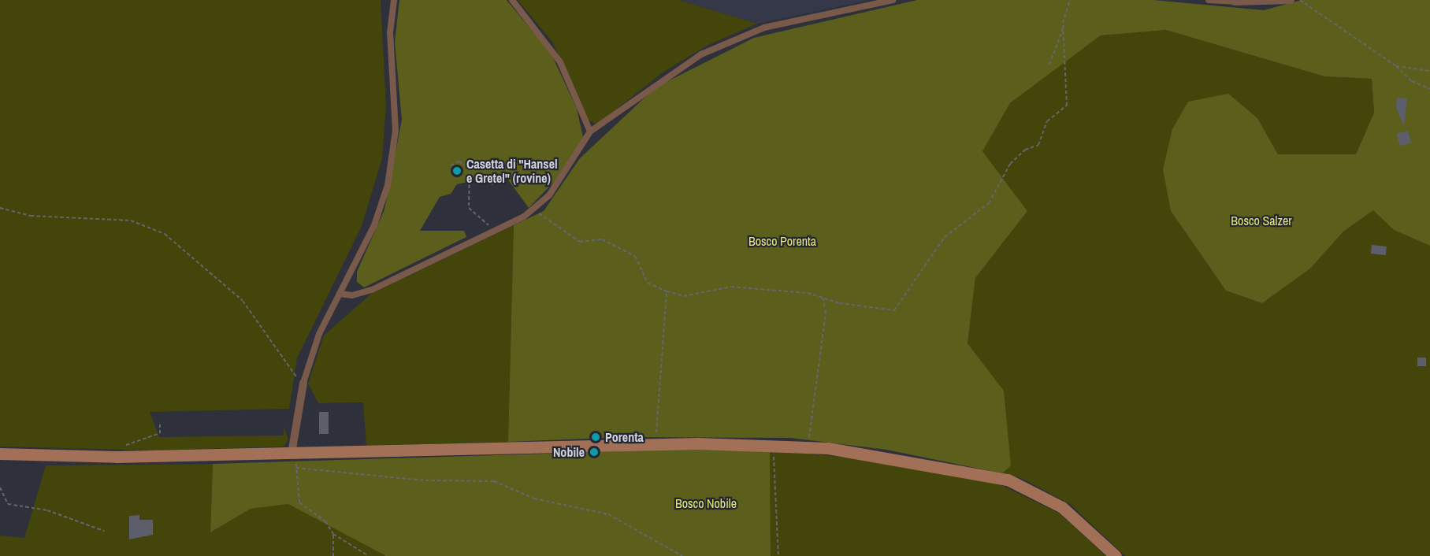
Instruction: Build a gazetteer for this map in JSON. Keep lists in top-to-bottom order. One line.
{"parks":["Bosco Salzer","Bosco Porenta","Bosco Nobile"],"places":["Casetta di \"Hansel e Gretel\" (rovine)","Porenta","Nobile"]}
